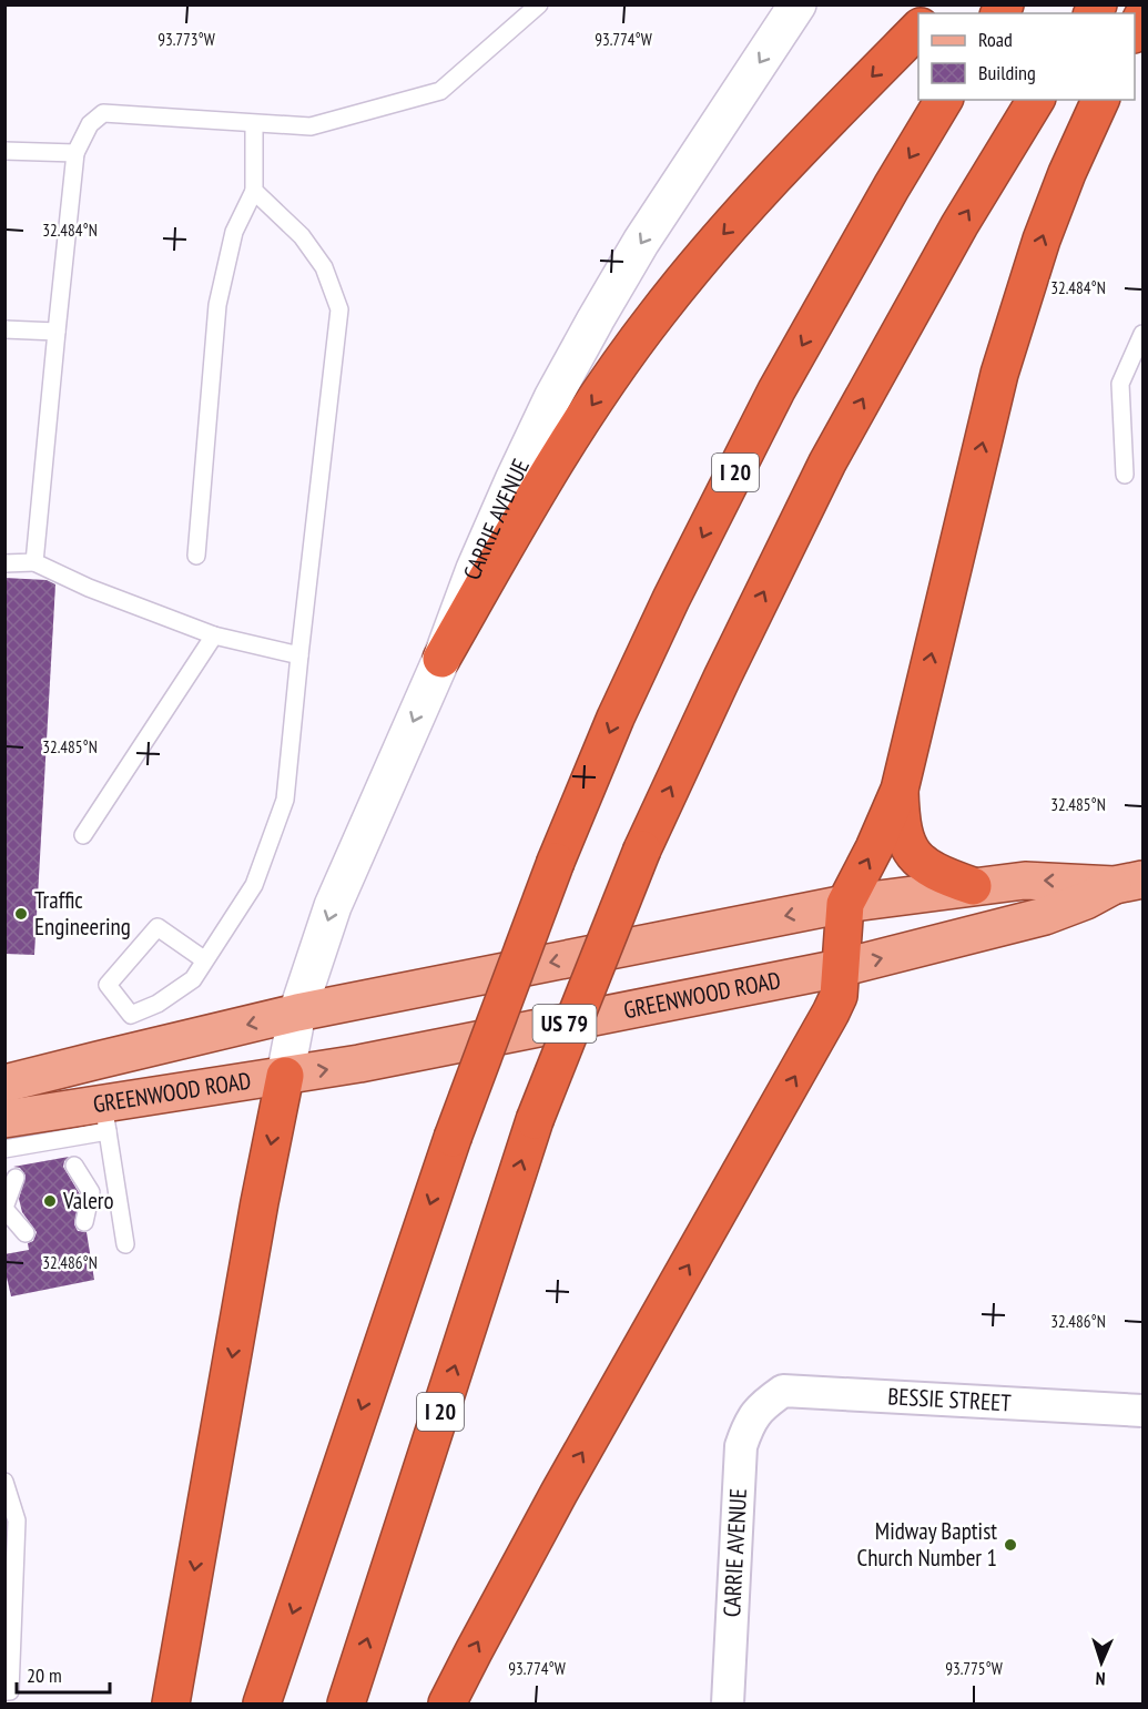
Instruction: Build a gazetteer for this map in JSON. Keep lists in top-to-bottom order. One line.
{"streets":{"highway":["I 20"],"main road":["CARRIE AVENUE","GREENWOOD ROAD","US 79"],"street":["BESSIE STREET"]},"crossings":[["CARRIE AVENUE","GREENWOOD ROAD"],["CARRIE AVENUE","BESSIE STREET"]],"one_way":["CARRIE AVENUE"],"places":["Traffic Engineering","Valero","Midway Baptist Church Number 1"],"legend":["Road","Building"],"scale_bar":"20 m","north":"bottom","coordinates":["93.773°W","93.774°W","32.484°N","32.485°N","32.486°N","93.775°W"]}
